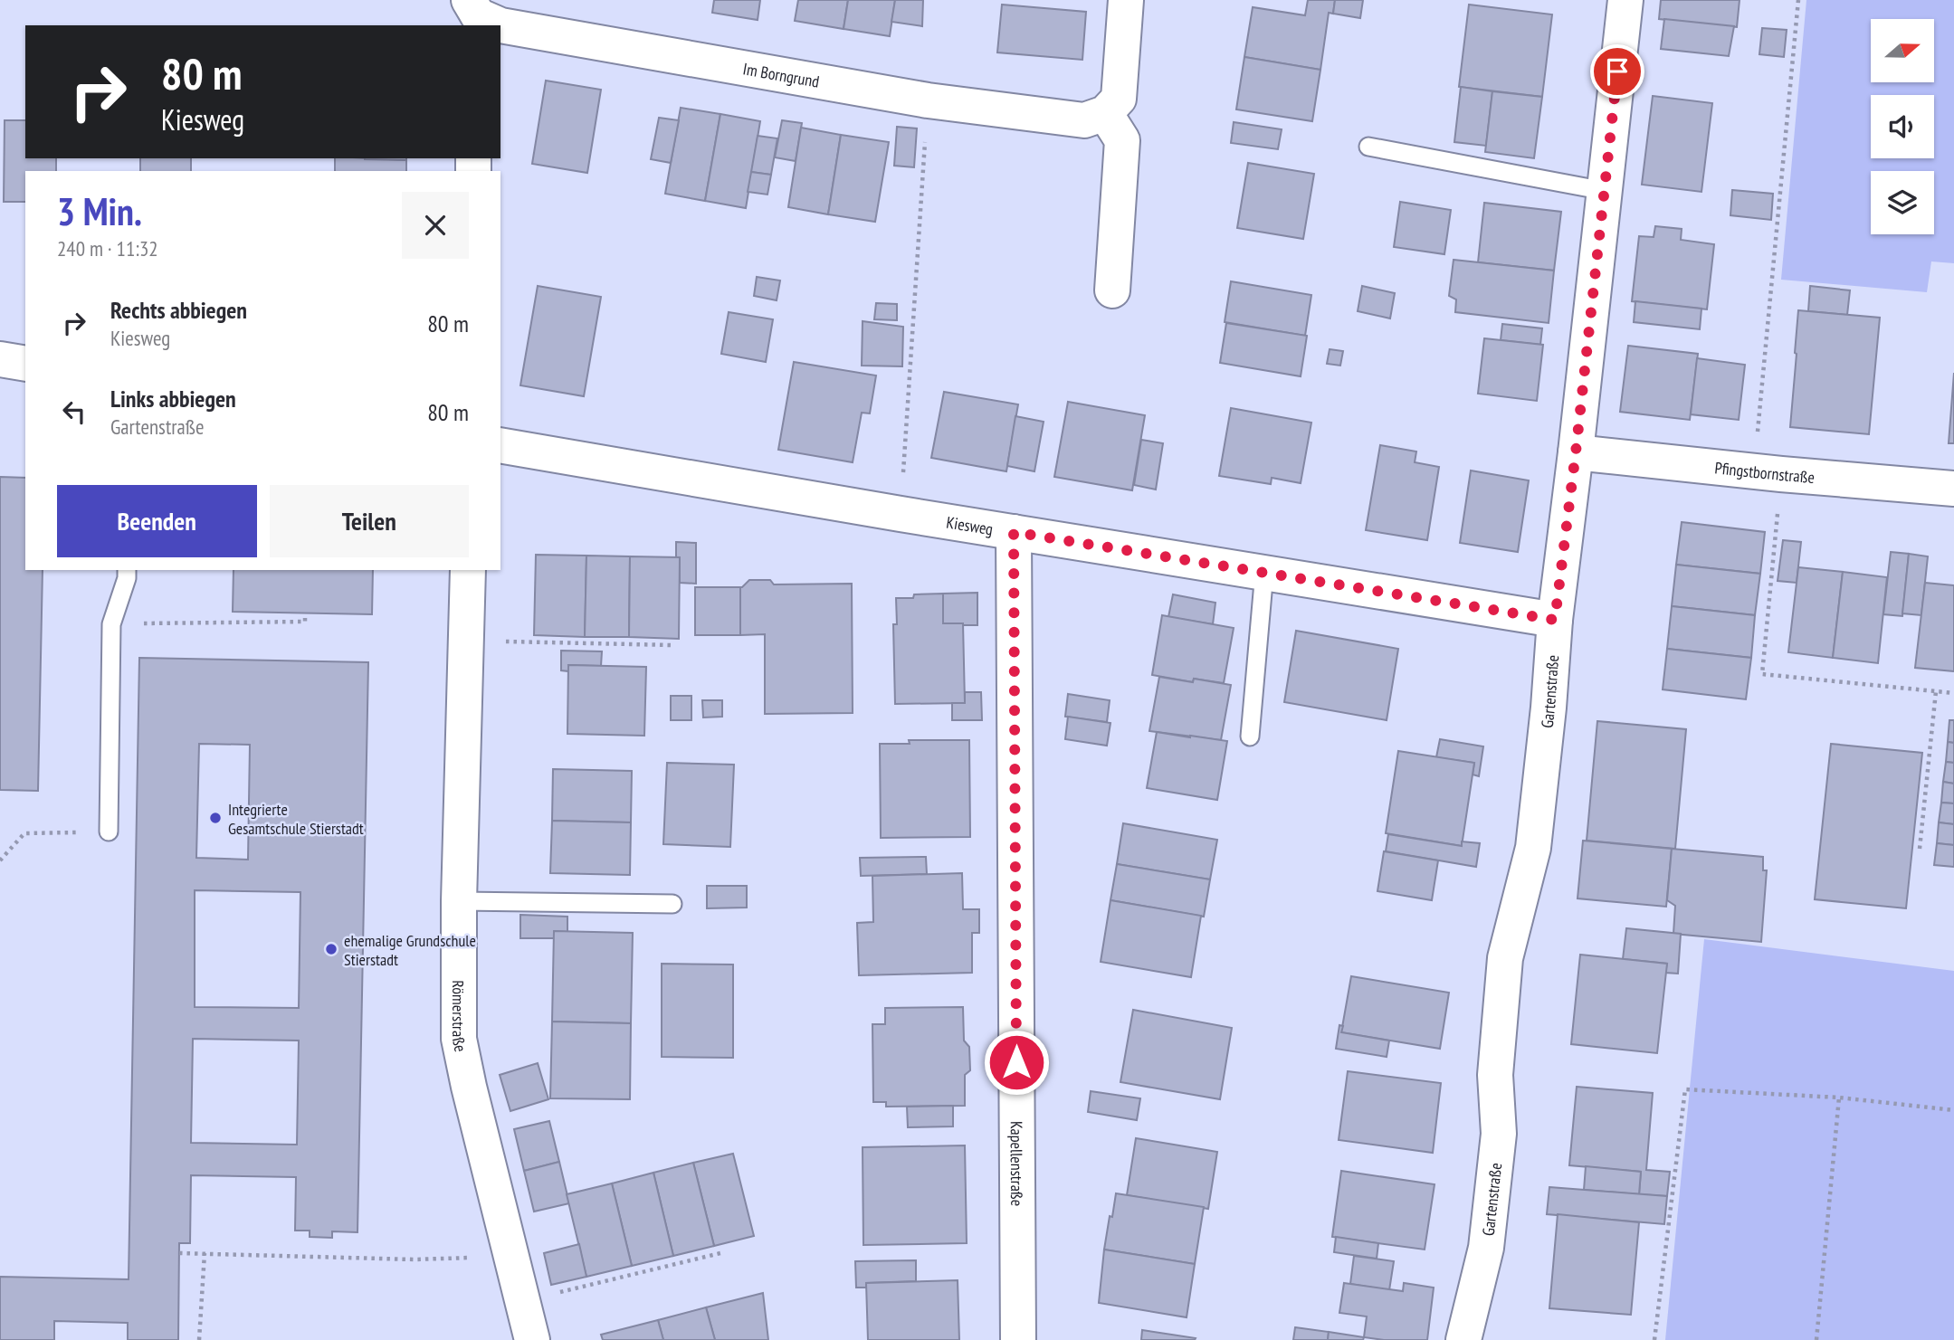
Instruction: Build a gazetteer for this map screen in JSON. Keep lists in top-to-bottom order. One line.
{"streets":{"street":["Im Borngrund","Pfingstbornstraße","Kiesweg","Gartenstraße","Römerstraße","Kapellenstraße"]},"crossings":[["Pfingstbornstraße","Gartenstraße"],["Kiesweg","Gartenstraße"],["Kiesweg","Kapellenstraße"]],"places":["Integrierte Gesamtschule Stierstadt","ehemalige Grundschule Stierstadt"],"north":"right","page":{"turn":["80 m","Kiesweg"],"heading":["3 Min.","240 m · 11:32"],"list":[{"name":"Rechts abbiegen","note":"Kiesweg","value":"80 m"},{"name":"Links abbiegen","note":"Gartenstraße","value":"80 m"}],"buttons":["Beenden","Teilen"]}}
